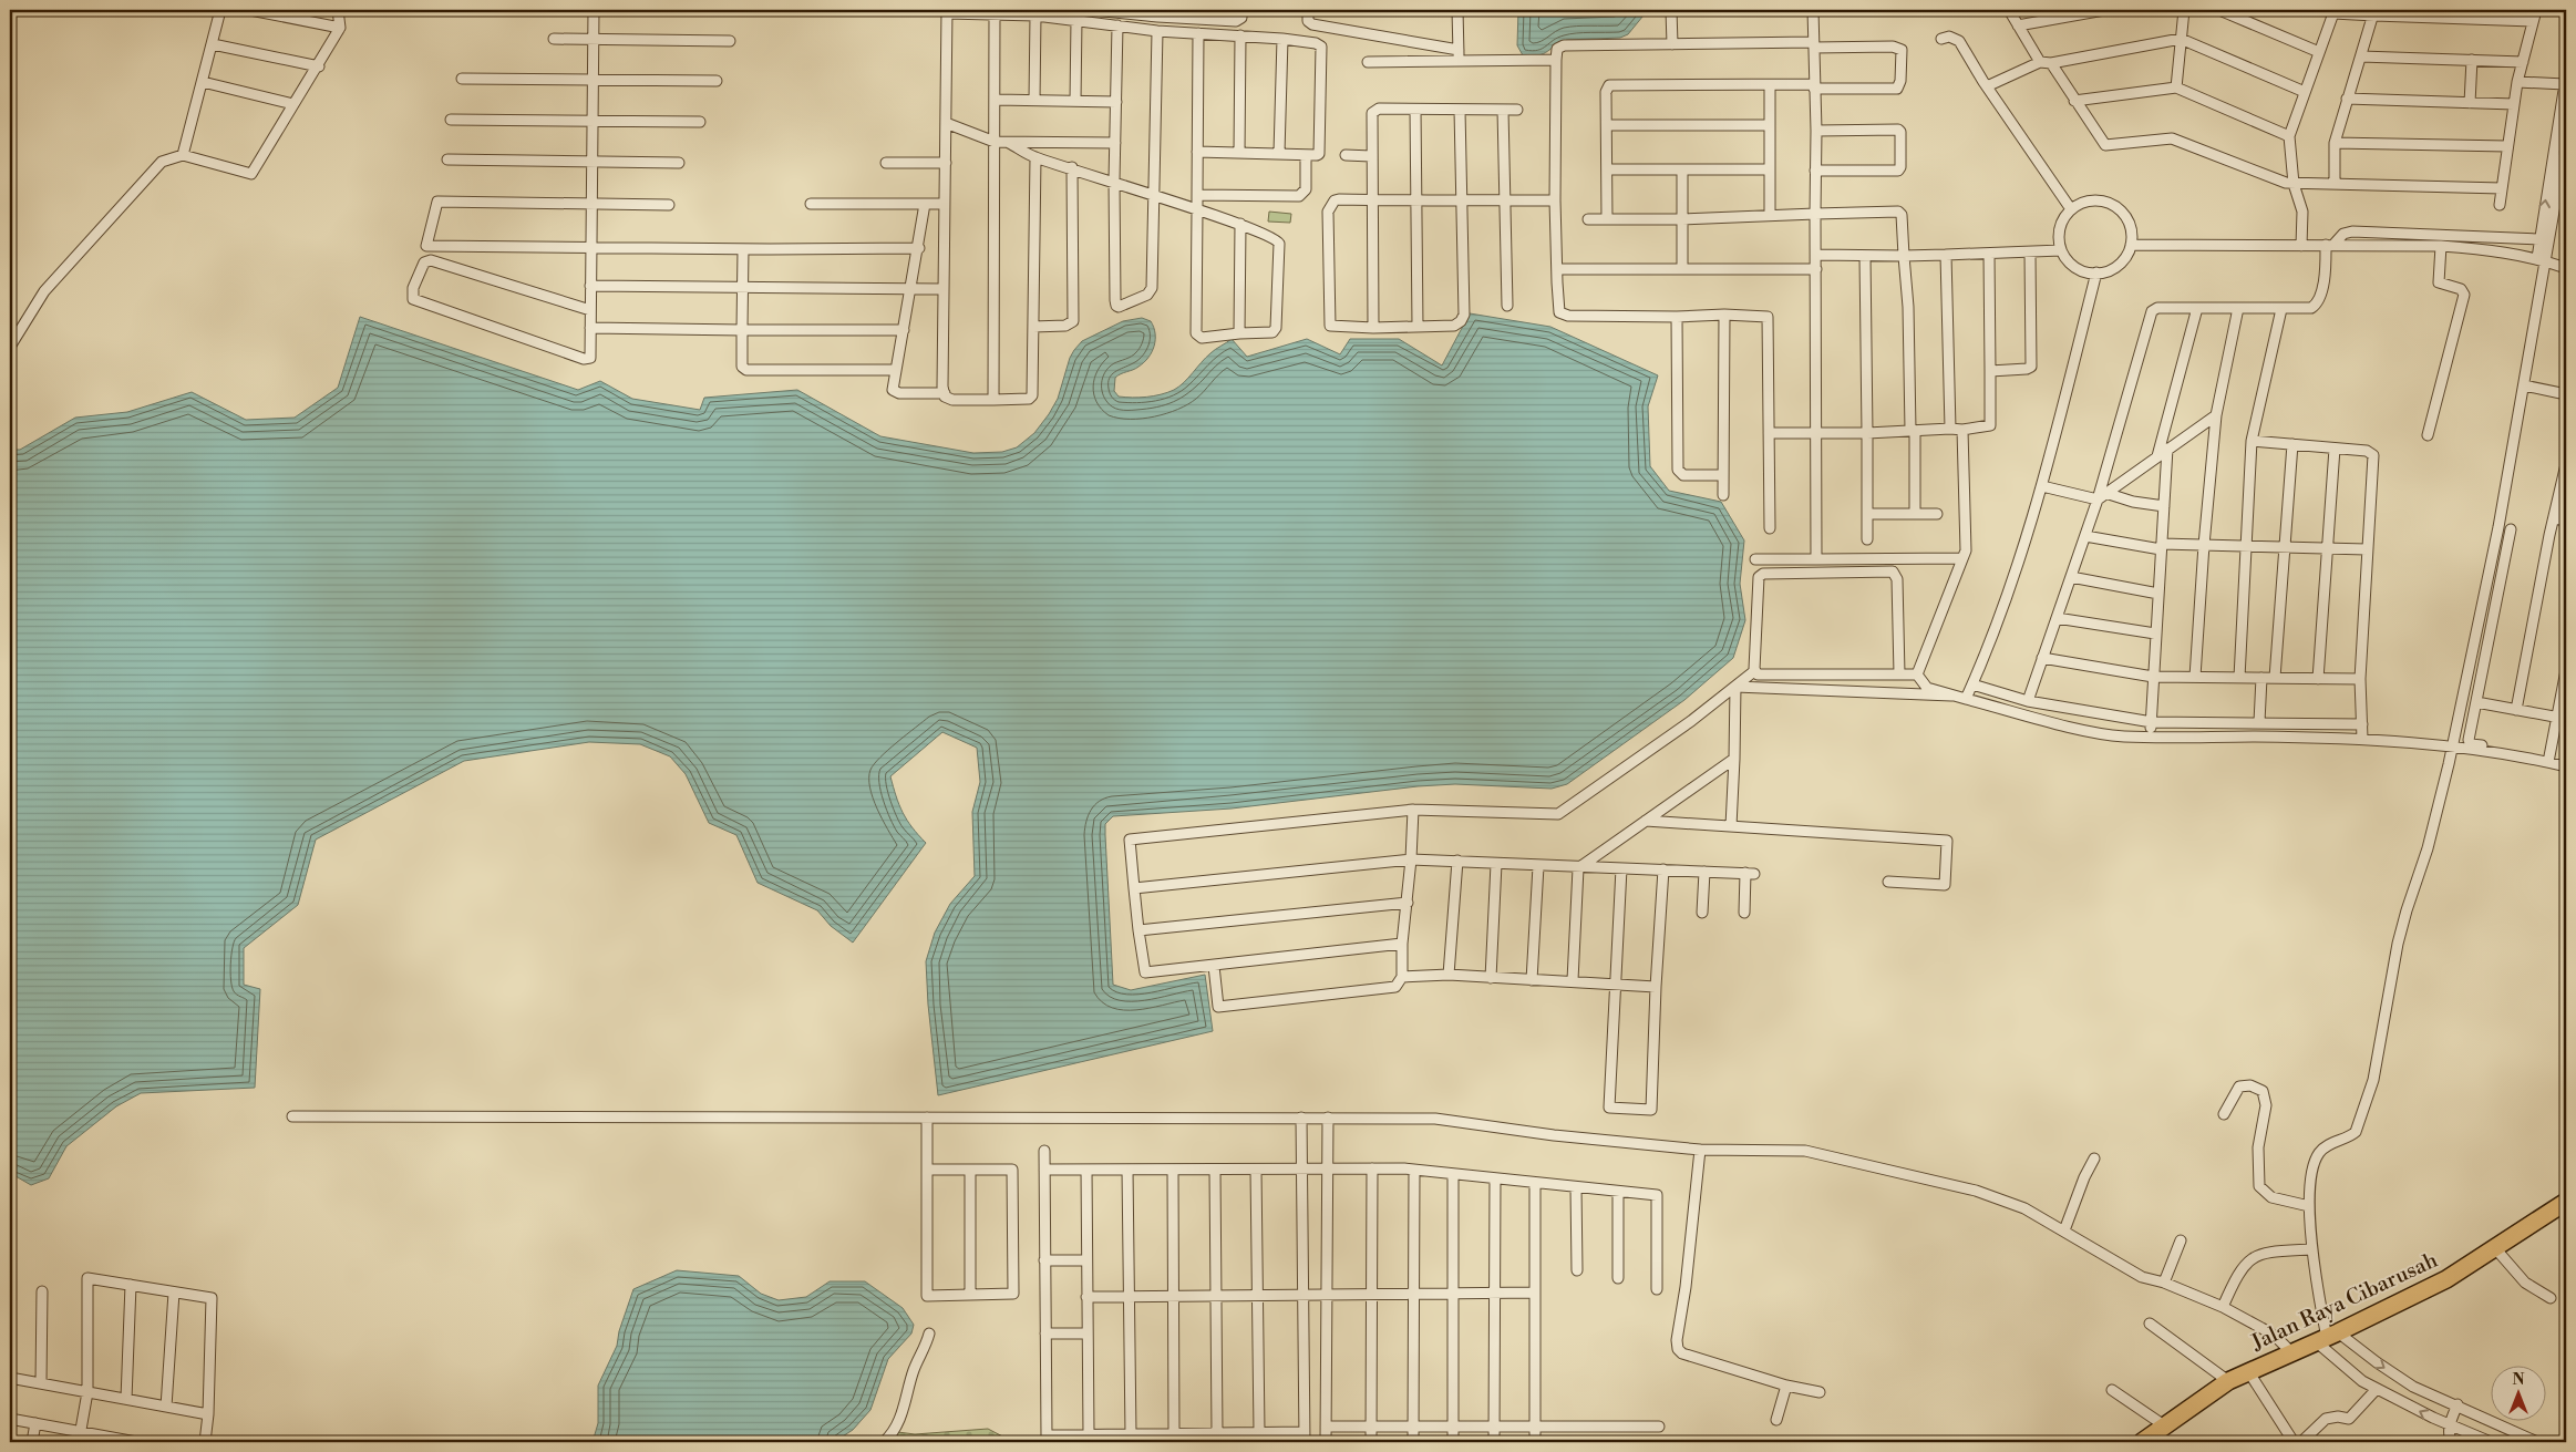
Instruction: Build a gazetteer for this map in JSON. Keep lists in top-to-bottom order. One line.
{"streets":{"main road":["Jalan Raya Cibarusah"]},"north":"top"}
